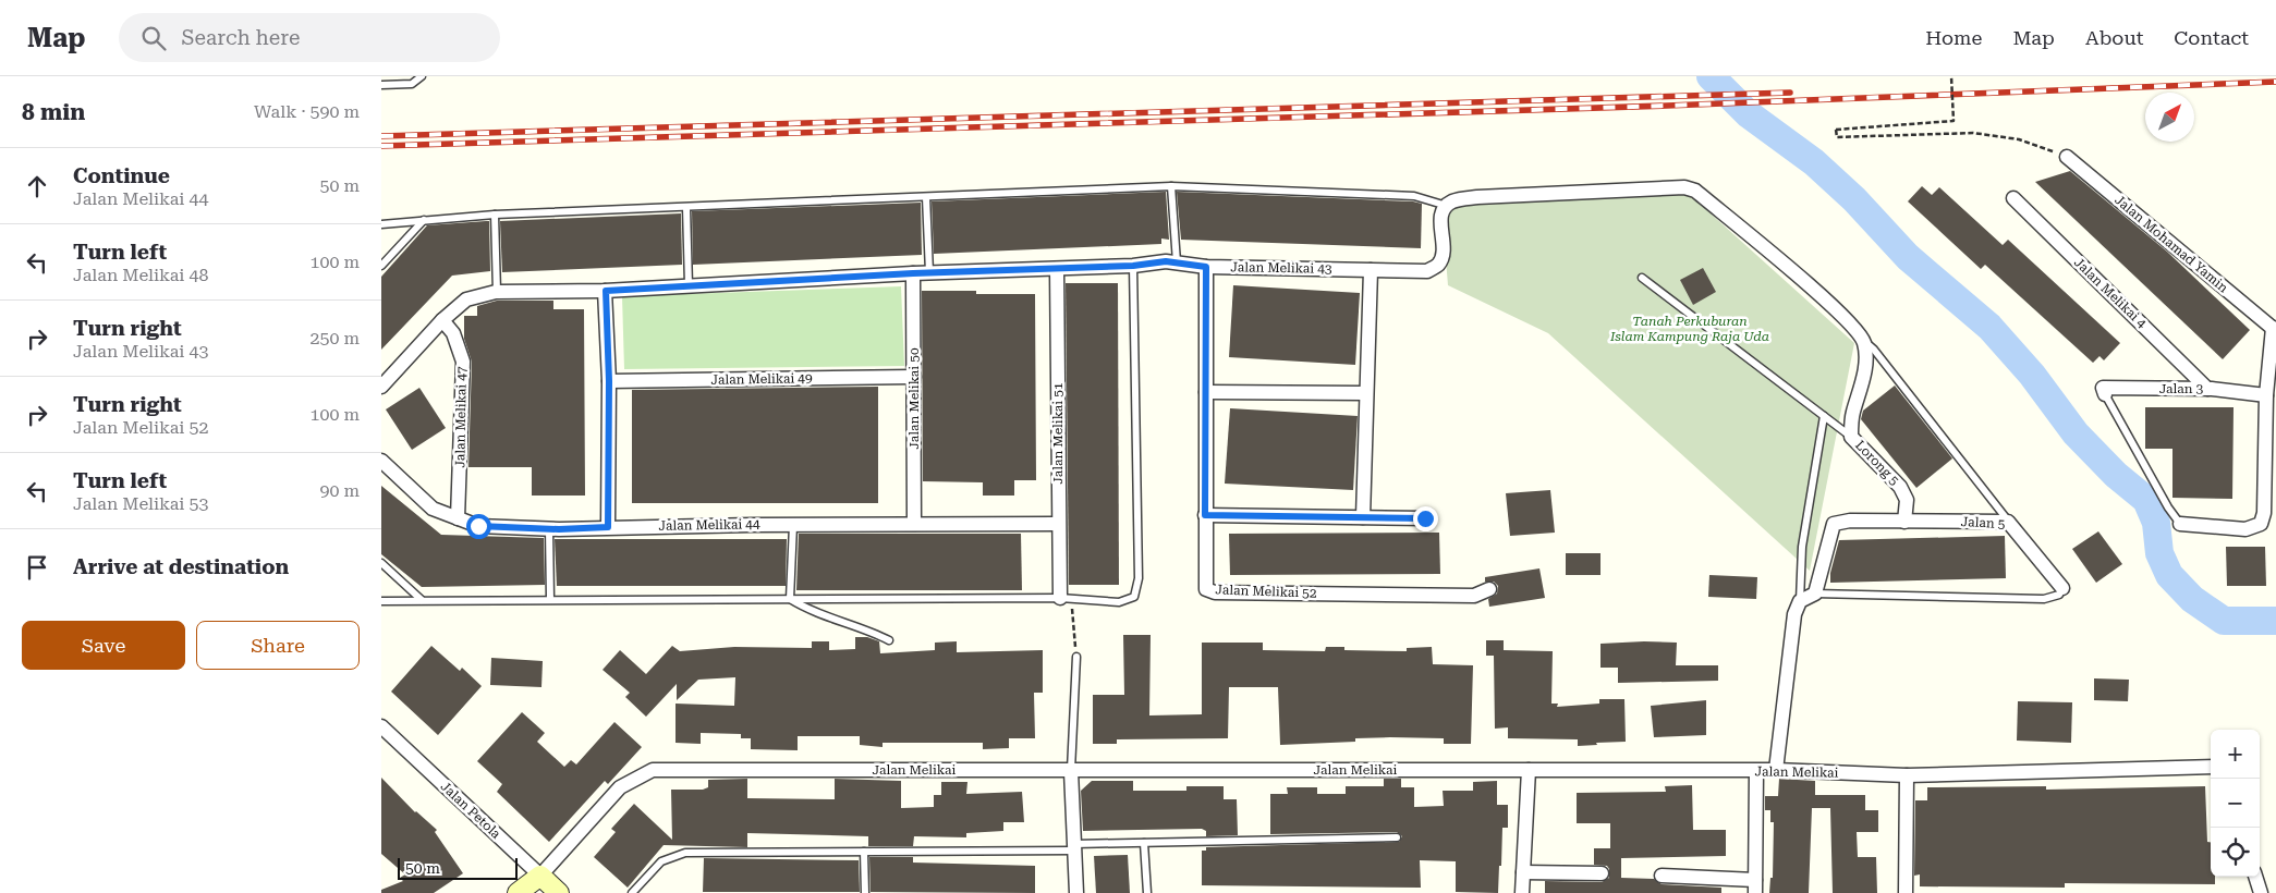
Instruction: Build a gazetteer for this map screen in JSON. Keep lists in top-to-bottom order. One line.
{"streets":{"street":["Jalan Mohamad Yamin","Jalan Melikai 43","Jalan Melikai 4","Jalan Melikai 49","Jalan 3","Jalan Melikai 50","Jalan Melikai 47","Jalan Melikai 51","Lorong 5","Jalan 5","Jalan Melikai 44","Jalan Melikai 52","Jalan Melikai","Jalan Petola"]},"crossings":[["Jalan Melikai 43","Jalan Melikai 50"],["Jalan Melikai 43","Jalan Melikai 47"],["Jalan Melikai 43","Jalan Melikai 51"],["Jalan Melikai 43","Jalan Melikai 52"],["Jalan Melikai 4","Jalan 3"],["Jalan Melikai 49","Jalan Melikai 50"],["Jalan Melikai 50","Jalan Melikai 44"],["Jalan Melikai 47","Jalan Melikai 44"],["Jalan Melikai 51","Jalan Melikai 44"],["Lorong 5","Jalan 5"],["Jalan Melikai","Jalan Petola"]],"parks":["Tanah Perkuburan Islam Kampung Raja Uda"],"scale_bar":"50 m","north":"top right","page":{"header":"Map","search":"Search here","nav":["Home","Map","About","Contact"],"heading":["8 min","Walk · 590 m"],"list":[["Continue","Jalan Melikai 44","50 m"],["Turn left","Jalan Melikai 48","100 m"],["Turn right","Jalan Melikai 43","250 m"],["Turn right","Jalan Melikai 52","100 m"],["Turn left","Jalan Melikai 53","90 m"],"Arrive at destination"],"buttons":["Save","Share"],"map_buttons":["+","−"],"scale":"50 m"}}
